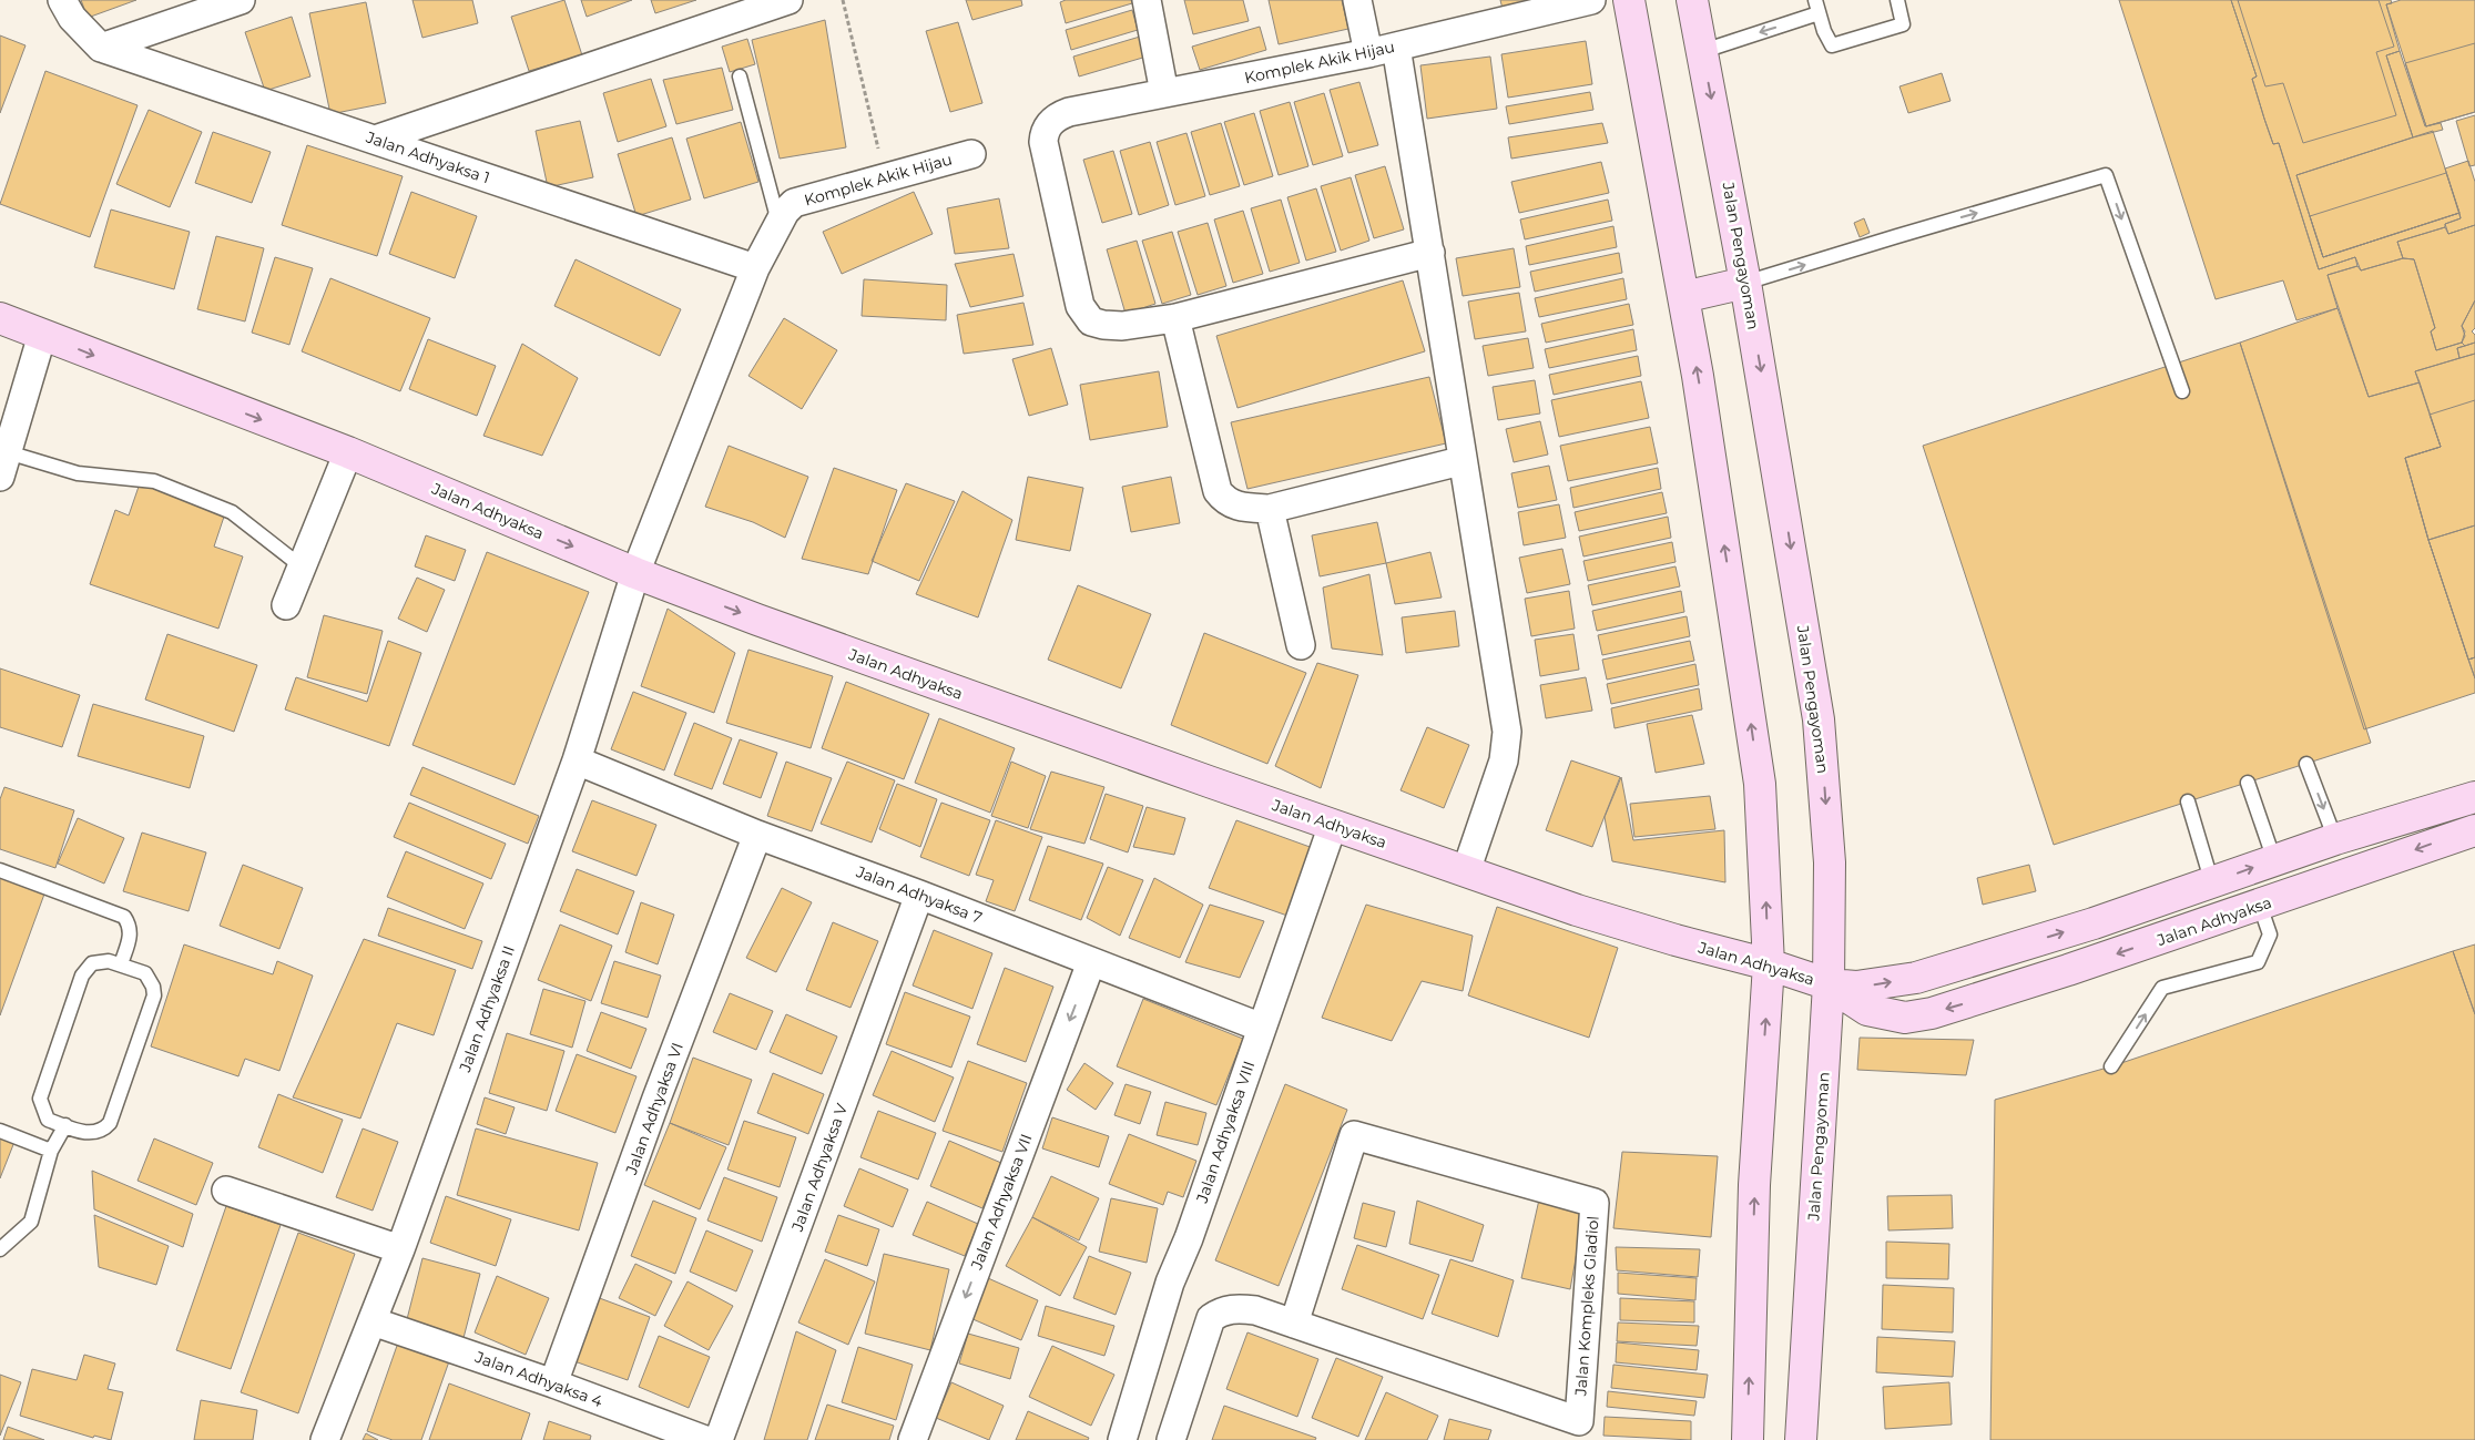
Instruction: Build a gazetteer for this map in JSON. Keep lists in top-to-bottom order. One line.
{"streets":{"street":["Komplek Akik Hijau","Jalan Adhyaksa 1","Jalan Pengayoman","Jalan Adhyaksa","Jalan Adhyaksa 7","Jalan Adhyaksa II","Jalan Adhyaksa VI","Jalan Adhyaksa VIII","Jalan Adhyaksa V","Jalan Adhyaksa VII","Jalan Kompleks Gladiol","Jalan Adhyaksa 4"]},"crossings":[["Komplek Akik Hijau","Jalan Adhyaksa 1"],["Komplek Akik Hijau","Jalan Adhyaksa"],["Komplek Akik Hijau","Jalan Adhyaksa II"],["Jalan Pengayoman","Jalan Adhyaksa"],["Jalan Adhyaksa","Jalan Adhyaksa II"],["Jalan Adhyaksa","Jalan Adhyaksa VIII"],["Jalan Adhyaksa 7","Jalan Adhyaksa II"],["Jalan Adhyaksa 7","Jalan Adhyaksa VI"],["Jalan Adhyaksa 7","Jalan Adhyaksa VIII"],["Jalan Adhyaksa 7","Jalan Adhyaksa V"],["Jalan Adhyaksa 7","Jalan Adhyaksa VII"],["Jalan Adhyaksa II","Jalan Adhyaksa 4"],["Jalan Adhyaksa VI","Jalan Adhyaksa 4"]],"one_way":["Jalan Adhyaksa VII"]}
